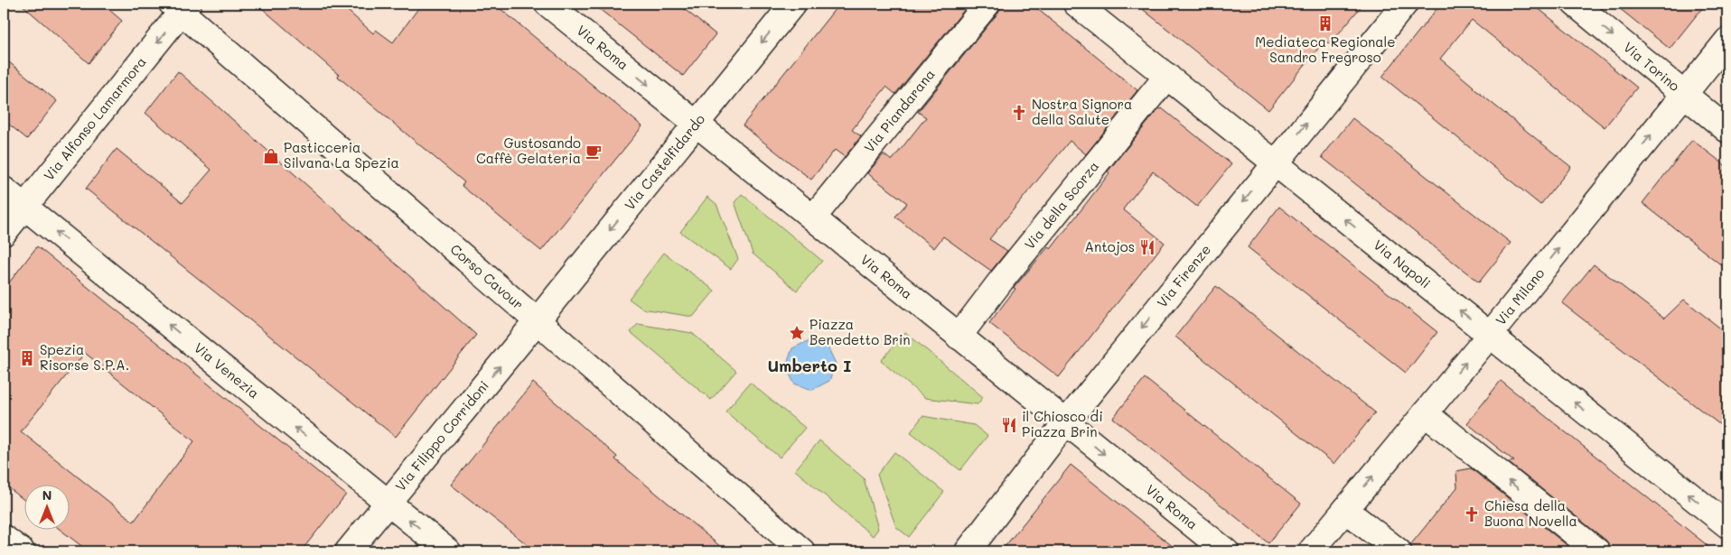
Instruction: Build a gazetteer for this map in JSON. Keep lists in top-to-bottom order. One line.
{"streets":{"street":["Via Roma","Via Torino","Via Piandarana","Via Alfonso Lamarmora","Via Castelfidardo","Via della Scorza","Via Napoli","Via Firenze","Corso Cavour","Via Milano","Via Venezia","Via Filippo Corridoni"]},"crossings":[["Via Roma","Via Piandarana"],["Via Roma","Via Castelfidardo"],["Via Roma","Via della Scorza"],["Via Roma","Via Firenze"],["Via Torino","Via Milano"],["Via Alfonso Lamarmora","Corso Cavour"],["Via Alfonso Lamarmora","Via Venezia"],["Via Castelfidardo","Corso Cavour"],["Via Castelfidardo","Via Filippo Corridoni"],["Via della Scorza","Via Napoli"],["Via Napoli","Via Firenze"],["Via Napoli","Via Milano"],["Corso Cavour","Via Filippo Corridoni"],["Via Venezia","Via Filippo Corridoni"]],"one_way":["Via Roma","Via Torino","Via Alfonso Lamarmora","Via Castelfidardo","Via Milano","Via Venezia","Via Filippo Corridoni"],"districts":["Umberto I"],"places":{"building":["Mediateca Regionale Sandro Fregroso","Spezia Risorse S.P.A."],"church":["Nostra Signora della Salute","Chiesa della Buona Novella"],"cafe":["Gustosando Caffè Gelateria"],"shop":["Pasticceria Silvana La Spezia"],"restaurant":["Antojos","il Chiosco di Piazza Brin"],"place":["Piazza Benedetto Brin"]},"north":"top"}
